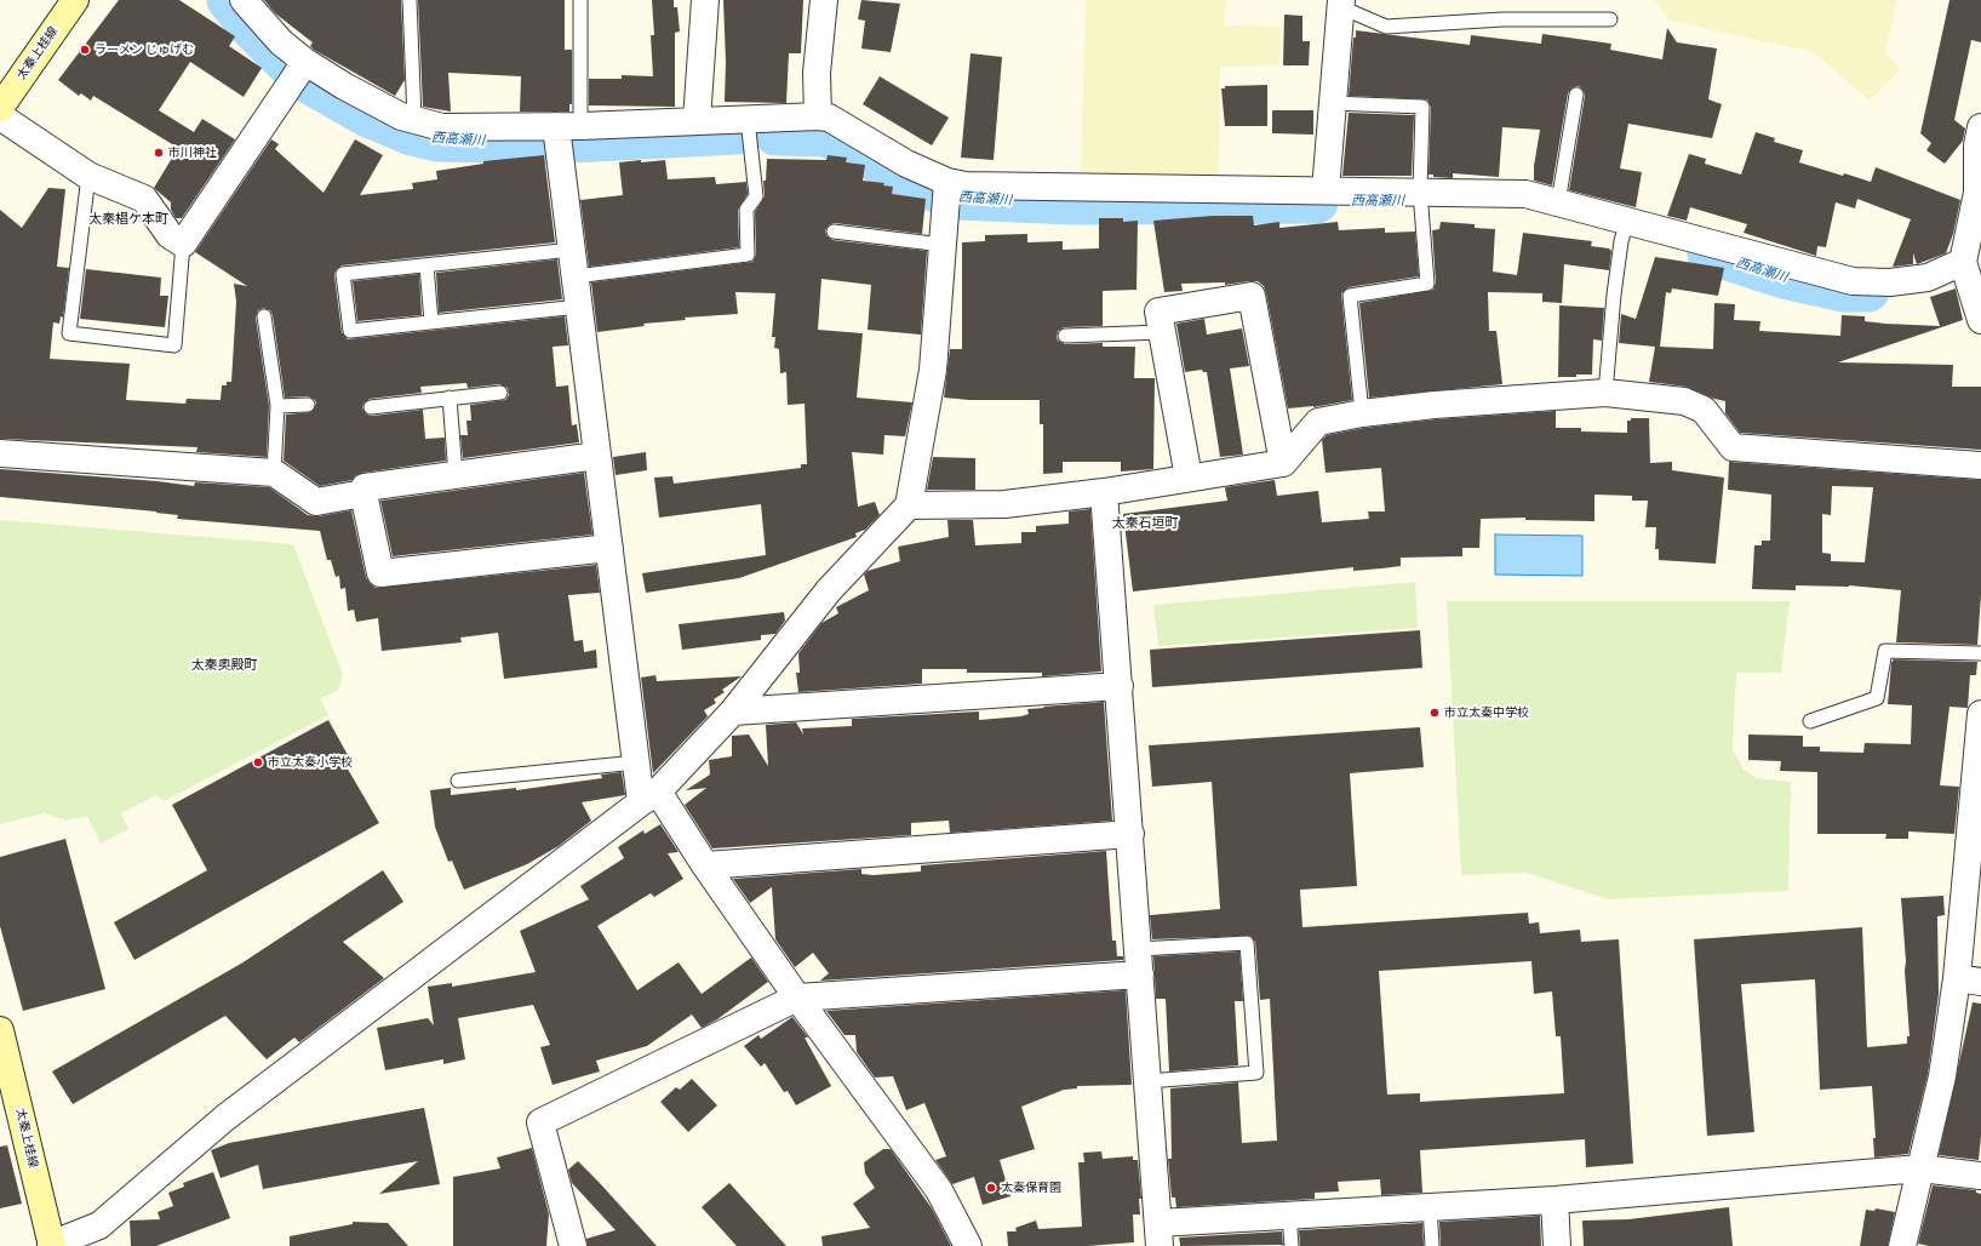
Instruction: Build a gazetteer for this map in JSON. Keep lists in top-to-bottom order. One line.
{"streets":{"main road":["太秦上桂線"]},"districts":["太秦椙ケ本町","太秦石垣町","太秦奥殿町"],"water":["西高瀬川"],"places":["ラーメン じゅげむ","市川神社","市立太秦中学校","市立太秦小学校","太秦保育園"]}
